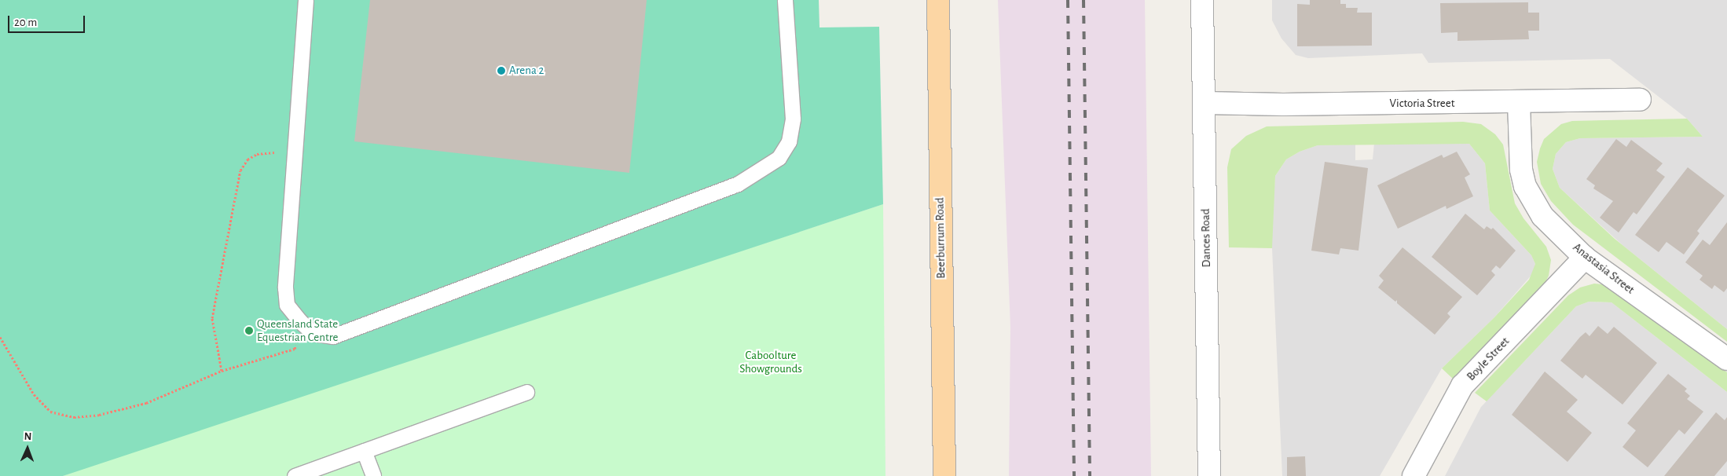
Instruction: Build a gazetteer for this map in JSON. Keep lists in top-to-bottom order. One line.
{"streets":{"main road":["Beerburrum Road"],"street":["Victoria Street","Dances Road","Anastasia Street","Boyle Street"]},"crossings":[["Victoria Street","Dances Road"],["Victoria Street","Anastasia Street"],["Anastasia Street","Boyle Street"]],"parks":["Caboolture Showgrounds"],"places":["Arena 2","Queensland State Equestrian Centre"],"scale_bar":"20 m","north":"top"}
